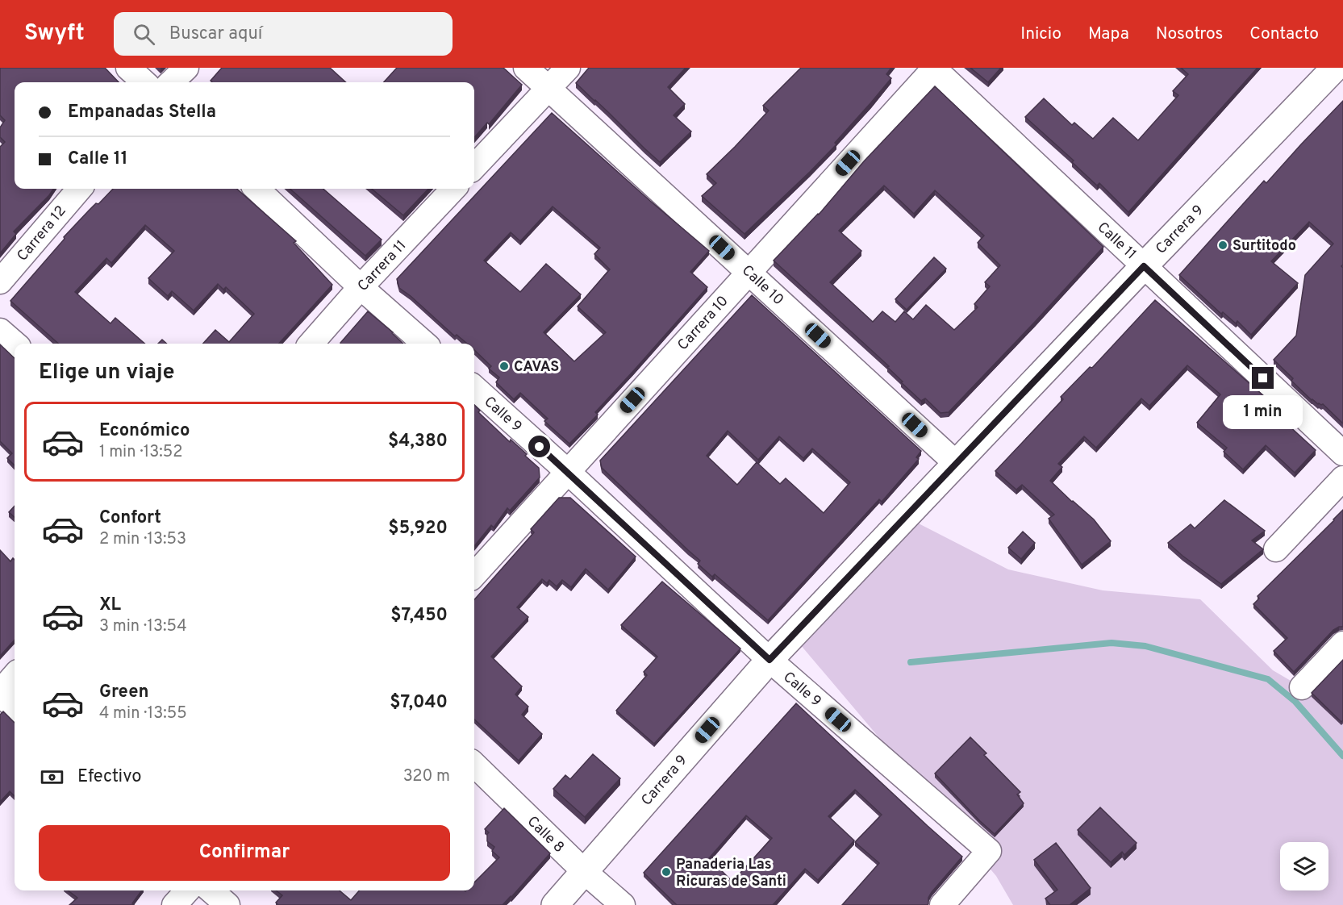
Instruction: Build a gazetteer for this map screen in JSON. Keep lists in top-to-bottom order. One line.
{"streets":{"main road":["Carrera 9"],"street":["Carrera 12","Calle 11","Carrera 11","Calle 10","Carrera 10","Calle 9","Calle 8"]},"crossings":[["Carrera 9","Calle 11"],["Carrera 9","Calle 10"],["Carrera 9","Calle 9"],["Carrera 9","Calle 8"],["Calle 11","Carrera 10"],["Calle 10","Carrera 10"],["Carrera 10","Calle 9"]],"places":["Surtitodo","CAVAS","Panaderia Las Ricuras de Santi"],"page":{"header":"Swyft","search":"Buscar aquí","nav":["Inicio","Mapa","Nosotros","Contacto"],"banner":["Empanadas Stella","Calle 11"],"heading":"Elige un viaje","bubble":"1 min","list":[{"name":"Económico","note":"1 min · 13:52","value":"$4,380"},{"name":"Confort","note":"2 min · 13:53","value":"$5,920"},{"name":"XL","note":"3 min · 13:54","value":"$7,450"},{"name":"Green","note":"4 min · 13:55","value":"$7,040"}],"pay":["Efectivo","320 m"],"buttons":"Confirmar"}}
